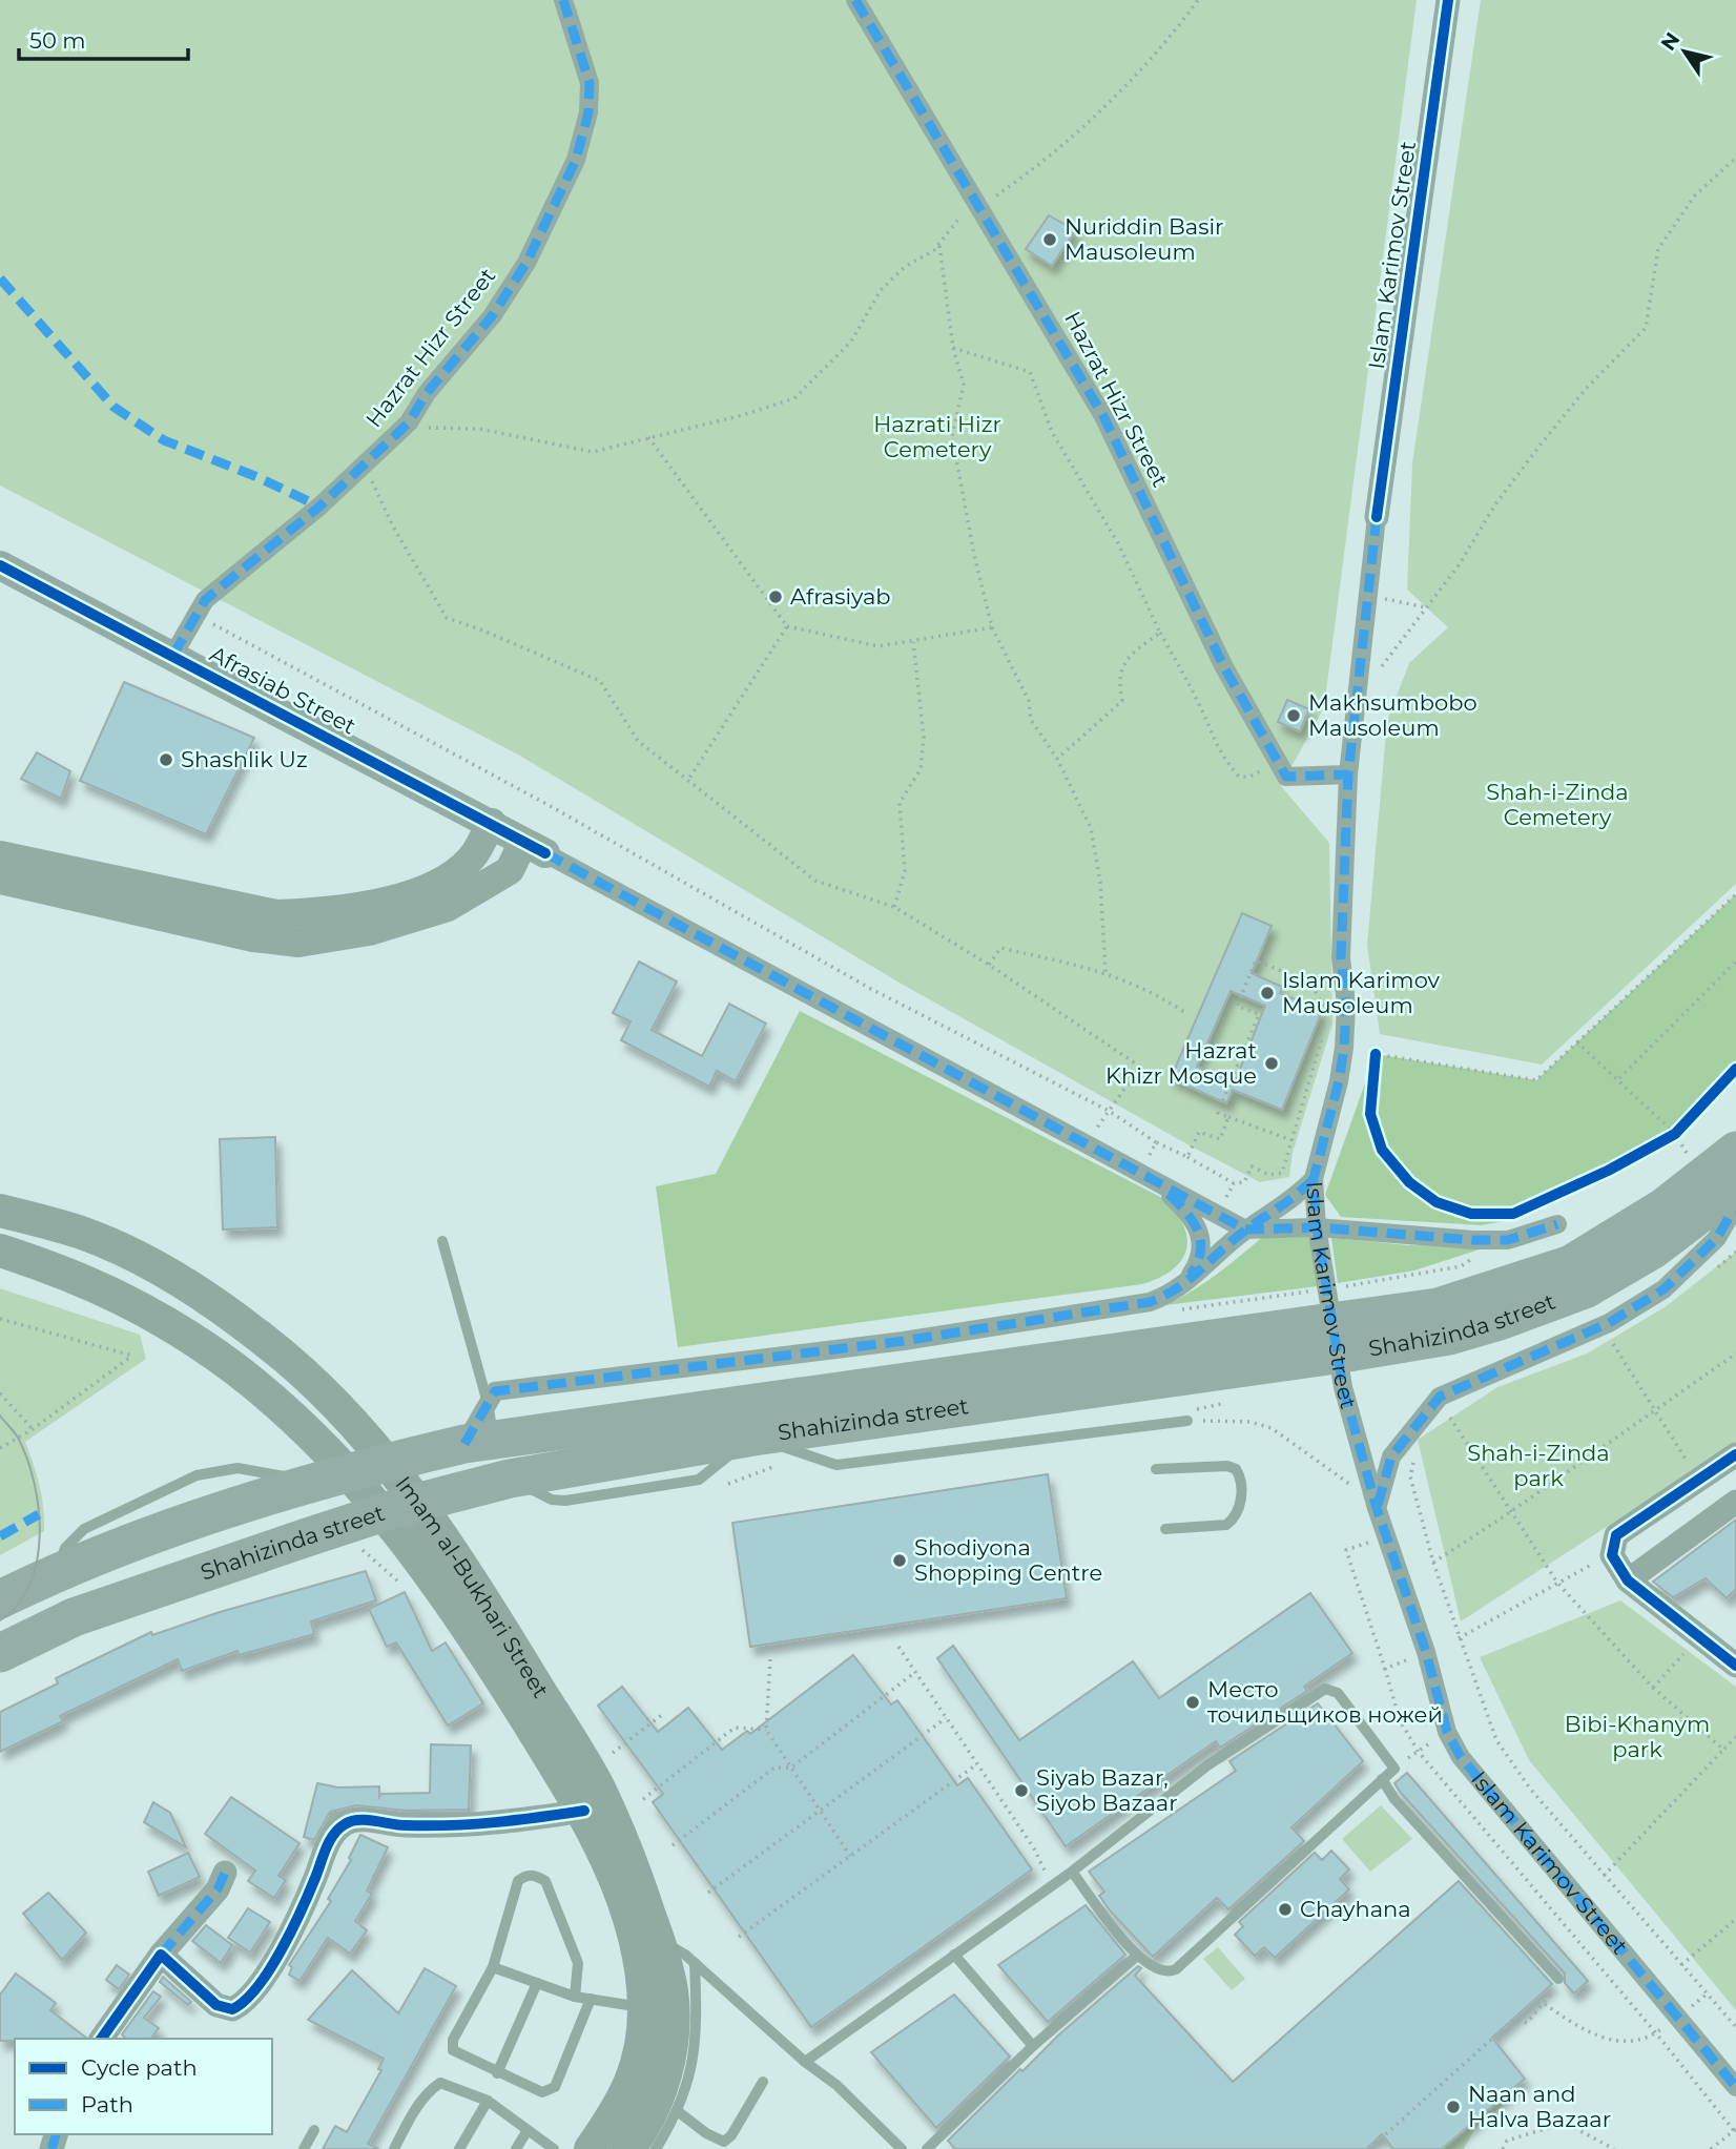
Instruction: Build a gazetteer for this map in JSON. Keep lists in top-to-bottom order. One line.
{"streets":{"main road":["Shahizinda street","Imam al-Bukhari Street"],"street":["Islam Karimov Street","Hazrat Hizr Street","Afrasiab Street"]},"crossings":[["Hazrat Hizr Street","Afrasiab Street"]],"parks":["Hazrati Hizr Cemetery","Shah-i-Zinda Cemetery","Shah-i-Zinda park","Bibi-Khanym park"],"places":["Nuriddin Basir Mausoleum","Afrasiyab","Makhsumbobo Mausoleum","Shashlik Uz","Islam Karimov Mausoleum","Hazrat Khizr Mosque","Shodiyona Shopping Centre","Место точильщиков ножей","Siyab Bazar, Siyob Bazaar","Chayhana","Naan and Halva Bazaar"],"legend":["Cycle path","Path"],"scale_bar":"50 m","north":"top left"}
